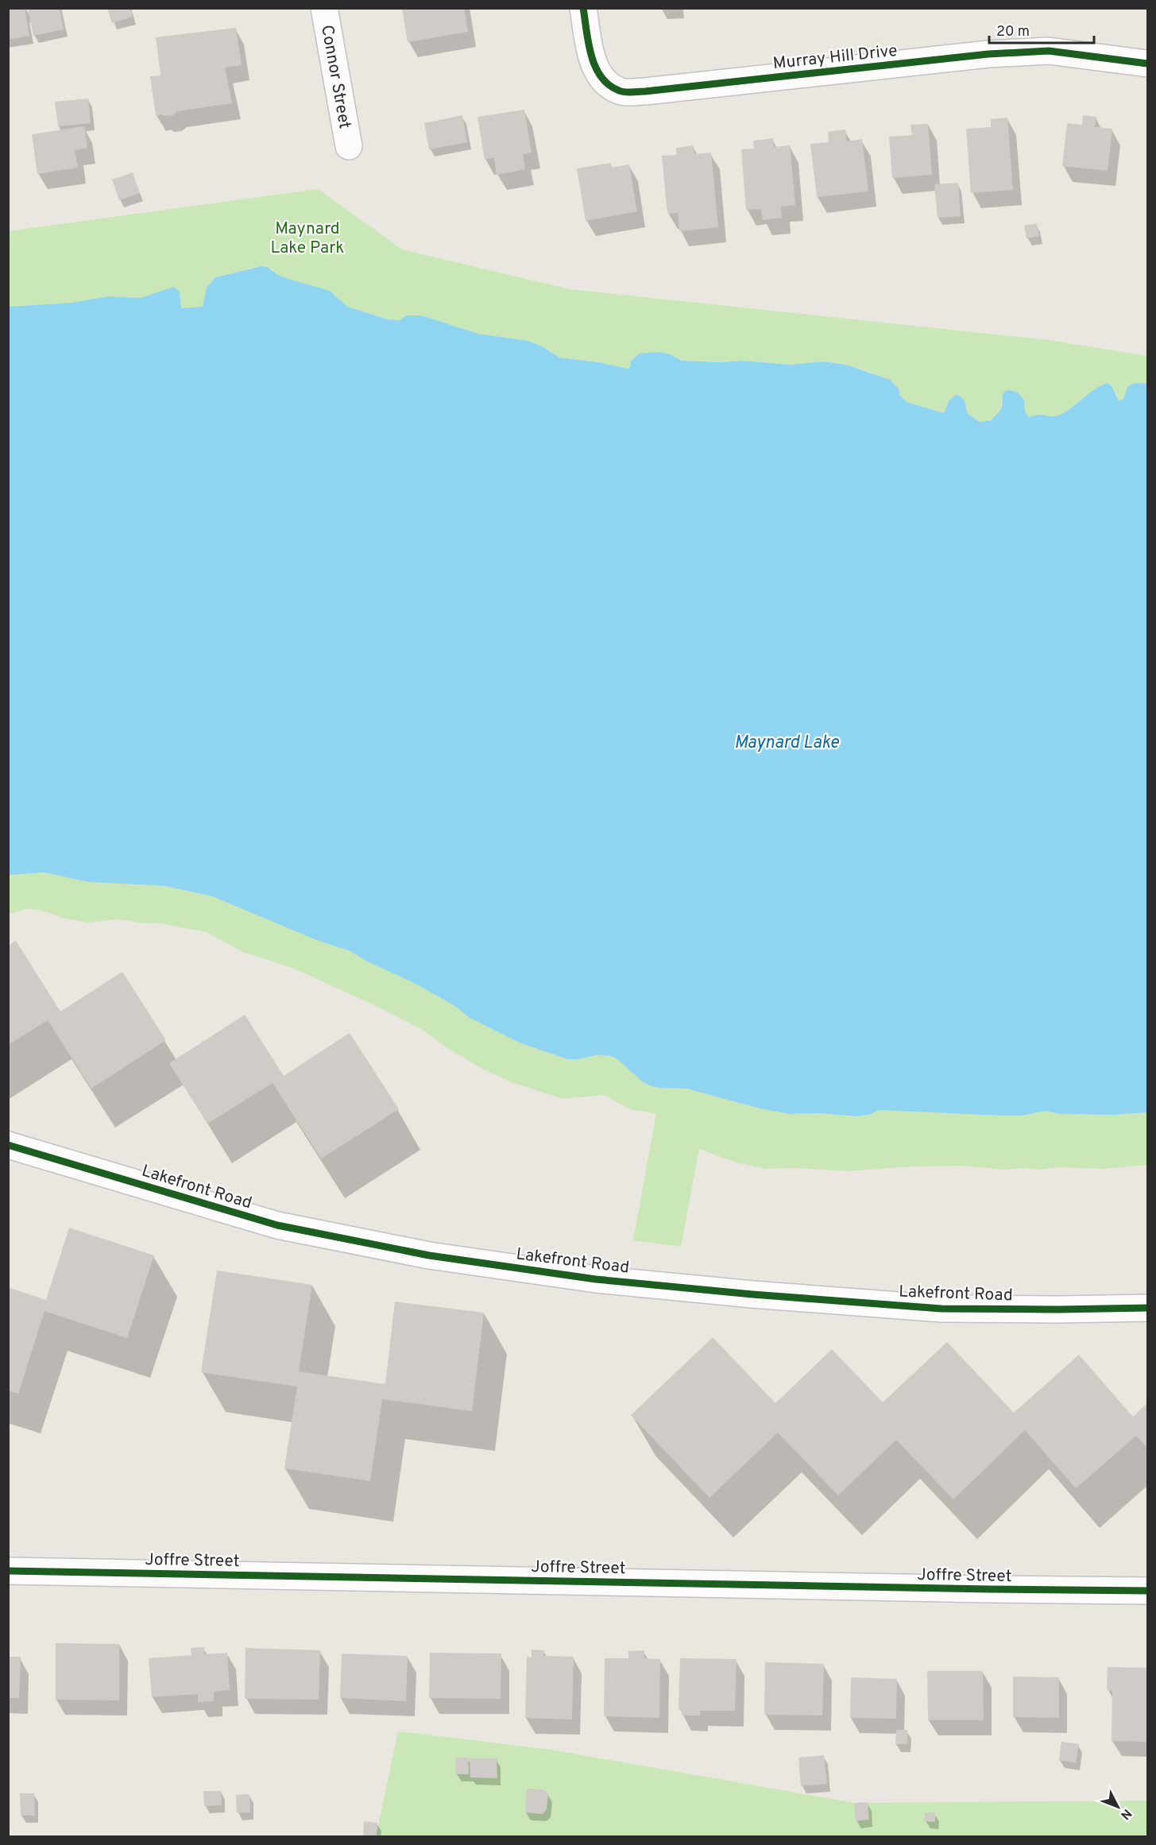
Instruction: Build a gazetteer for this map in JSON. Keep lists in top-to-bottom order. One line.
{"streets":{"street":["Murray Hill Drive","Connor Street","Lakefront Road","Joffre Street"]},"water":["Maynard Lake"],"parks":["Maynard Lake Park"],"scale_bar":"20 m","north":"bottom right"}
